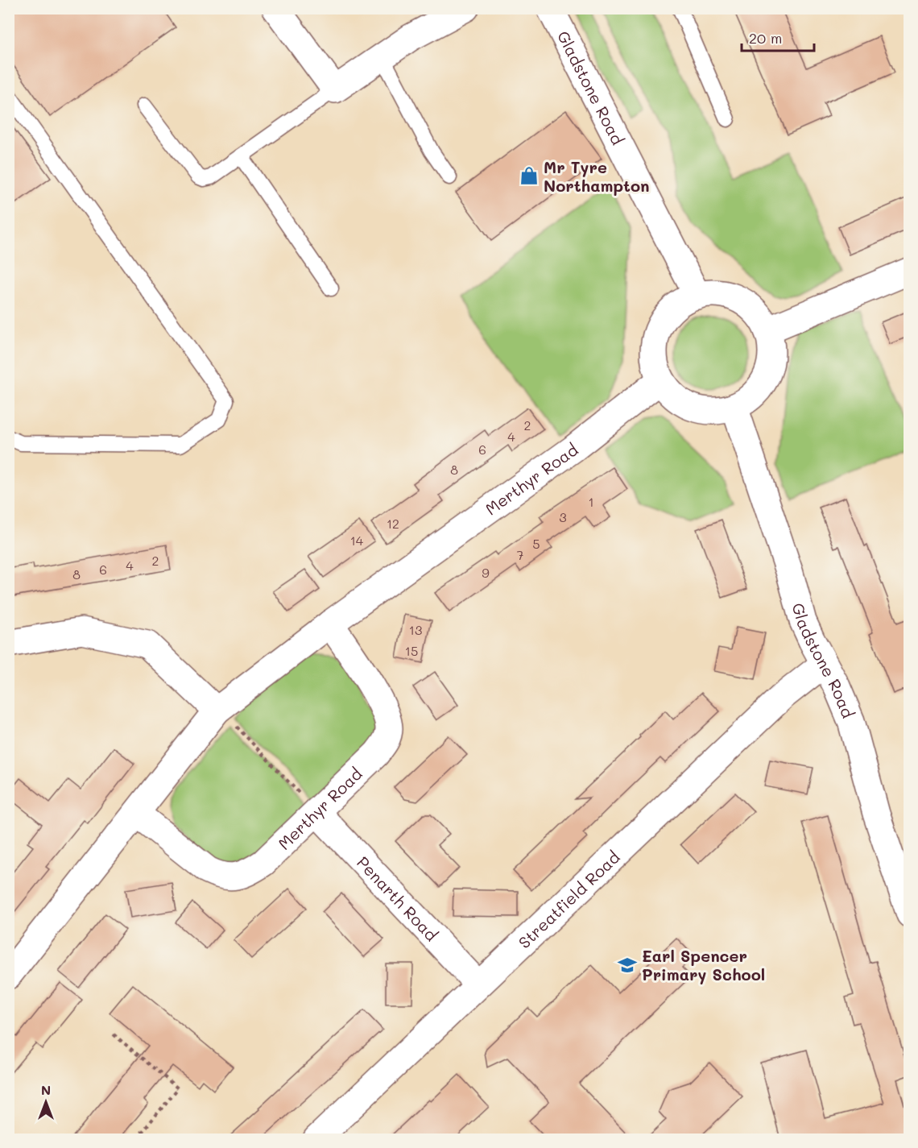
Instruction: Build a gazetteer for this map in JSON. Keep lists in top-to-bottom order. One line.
{"streets":{"street":["Gladstone Road","Merthyr Road","Penarth Road","Streatfield Road"]},"crossings":[["Gladstone Road","Merthyr Road"],["Gladstone Road","Streatfield Road"],["Merthyr Road","Penarth Road"],["Penarth Road","Streatfield Road"]],"places":{"shop":["Mr Tyre Northampton"],"school or university":["Earl Spencer Primary School"]},"house_numbers":["2","4","6","8","1","3","12","14","5","7","2","4","6","9","8","13","15"],"scale_bar":"20 m","north":"top"}
